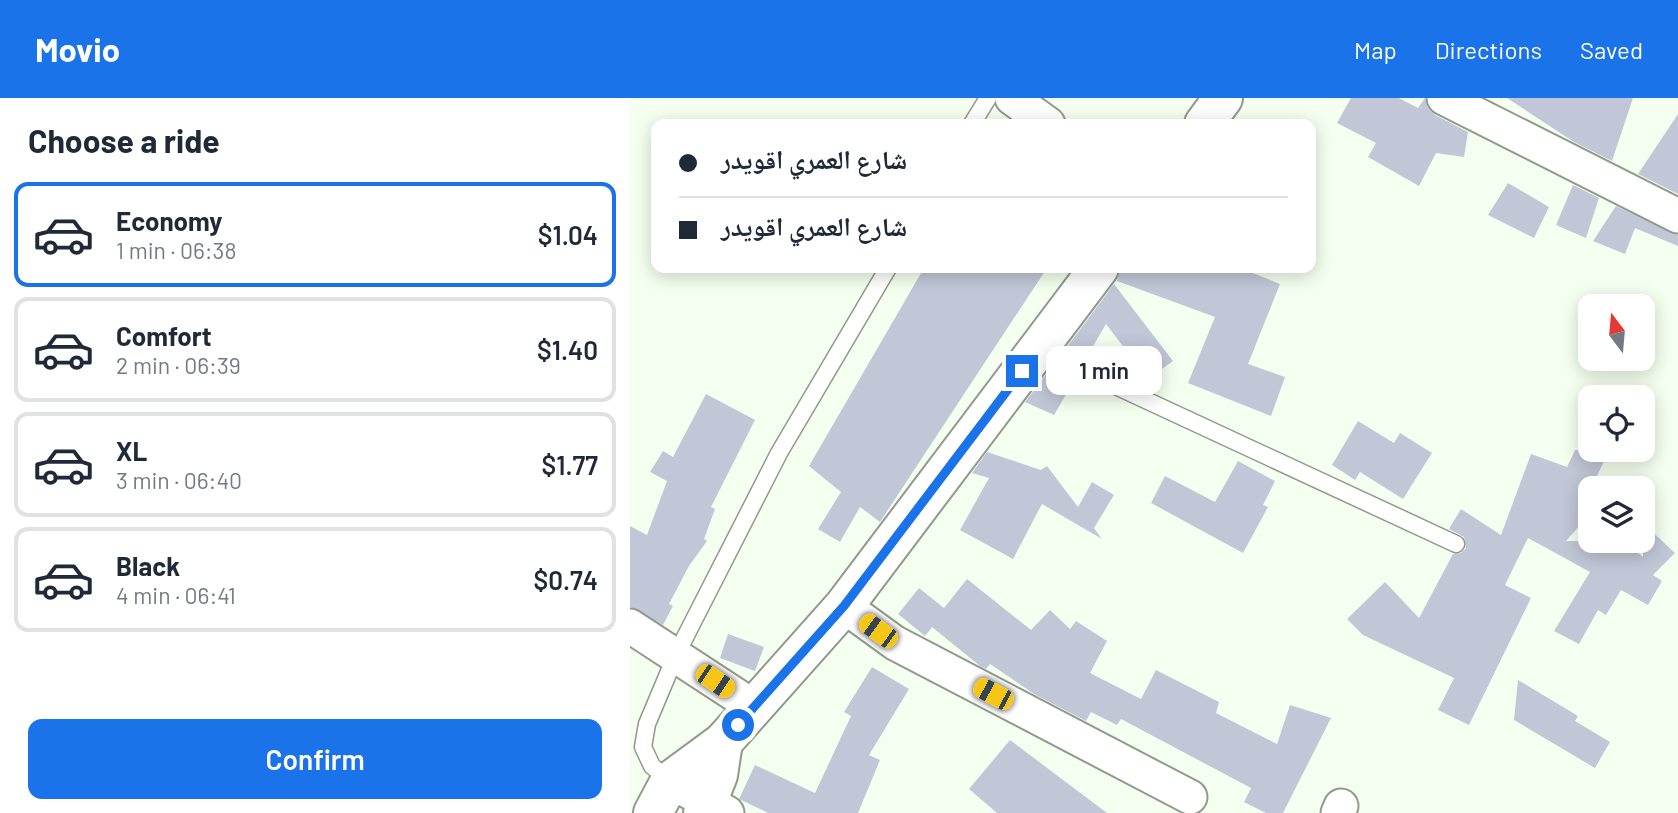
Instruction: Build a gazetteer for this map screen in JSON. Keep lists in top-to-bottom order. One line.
{"north":"top","page":{"header":"Movio","nav":["Map","Directions","Saved"],"heading":"Choose a ride","banner":["شارع العمري اقويدر","شارع العمري اقويدر"],"list":[{"name":"Economy","note":"1 min · 06:38","value":"$1.04"},{"name":"Comfort","note":"2 min · 06:39","value":"$1.40"},{"name":"XL","note":"3 min · 06:40","value":"$1.77"},{"name":"Black","note":"4 min · 06:41","value":"$0.74"}],"bubble":"1 min","buttons":"Confirm"}}
